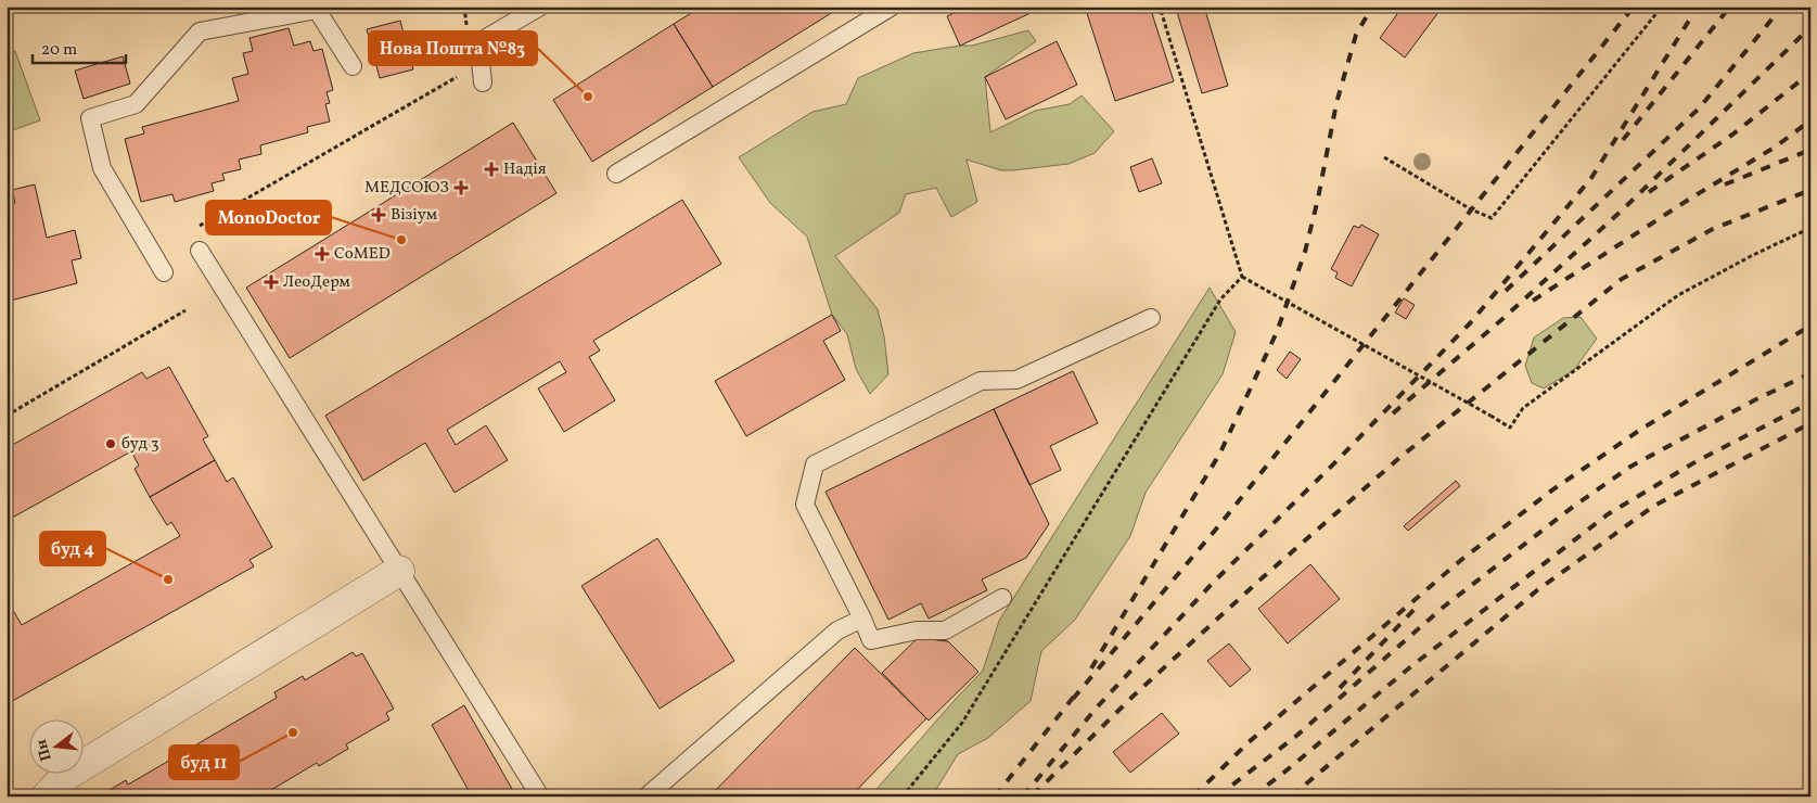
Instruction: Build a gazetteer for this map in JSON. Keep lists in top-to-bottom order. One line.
{"places":{"other":["Нова Пошта №83","MonoDoctor","буд 3","буд 4","буд 11"],"health":["Надія","МЕДСОЮЗ","Візіум","CoMED","ЛеоДерм"]},"scale_bar":"20 m","north":"left"}
